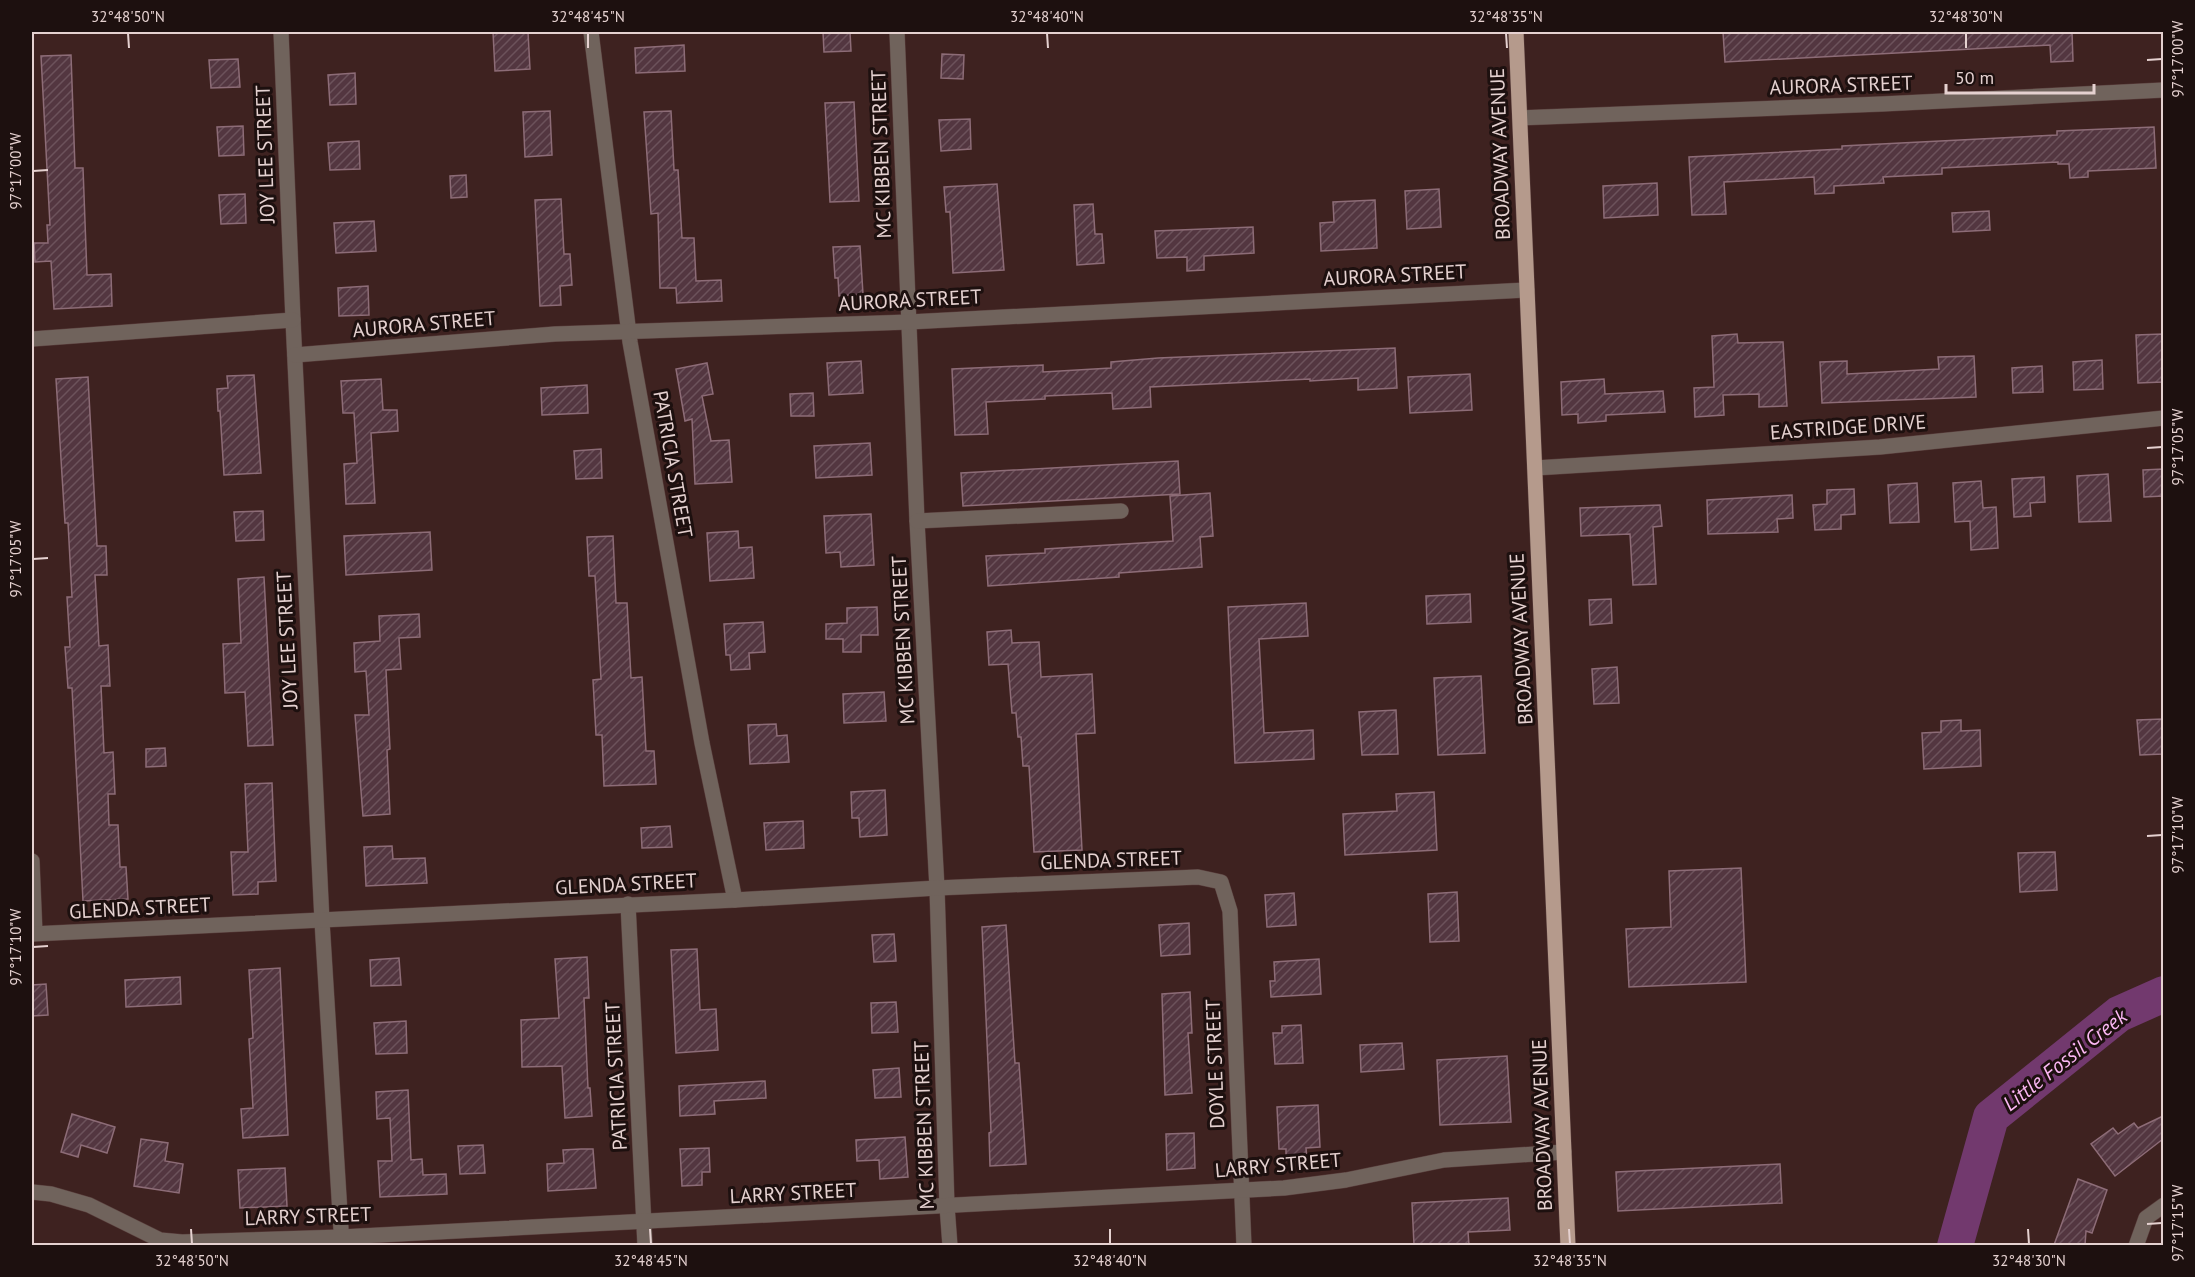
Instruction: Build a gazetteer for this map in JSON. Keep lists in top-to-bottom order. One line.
{"streets":{"main road":["BROADWAY AVENUE"],"street":["AURORA STREET","JOY LEE STREET","MC KIBBEN STREET","EASTRIDGE DRIVE","PATRICIA STREET","GLENDA STREET","DOYLE STREET","LARRY STREET"]},"crossings":[["AURORA STREET","JOY LEE STREET"],["AURORA STREET","MC KIBBEN STREET"],["AURORA STREET","BROADWAY AVENUE"],["AURORA STREET","PATRICIA STREET"],["JOY LEE STREET","GLENDA STREET"],["JOY LEE STREET","LARRY STREET"],["MC KIBBEN STREET","GLENDA STREET"],["MC KIBBEN STREET","LARRY STREET"],["BROADWAY AVENUE","EASTRIDGE DRIVE"],["BROADWAY AVENUE","LARRY STREET"],["PATRICIA STREET","GLENDA STREET"],["PATRICIA STREET","LARRY STREET"],["GLENDA STREET","DOYLE STREET"],["DOYLE STREET","LARRY STREET"]],"water":["Little Fossil Creek"],"scale_bar":"50 m","coordinates":["32°48'50\"N","32°48'45\"N","32°48'40\"N","32°48'35\"N","32°48'30\"N","97°17'00\"W","97°17'05\"W","97°17'10\"W","97°17'15\"W"]}
